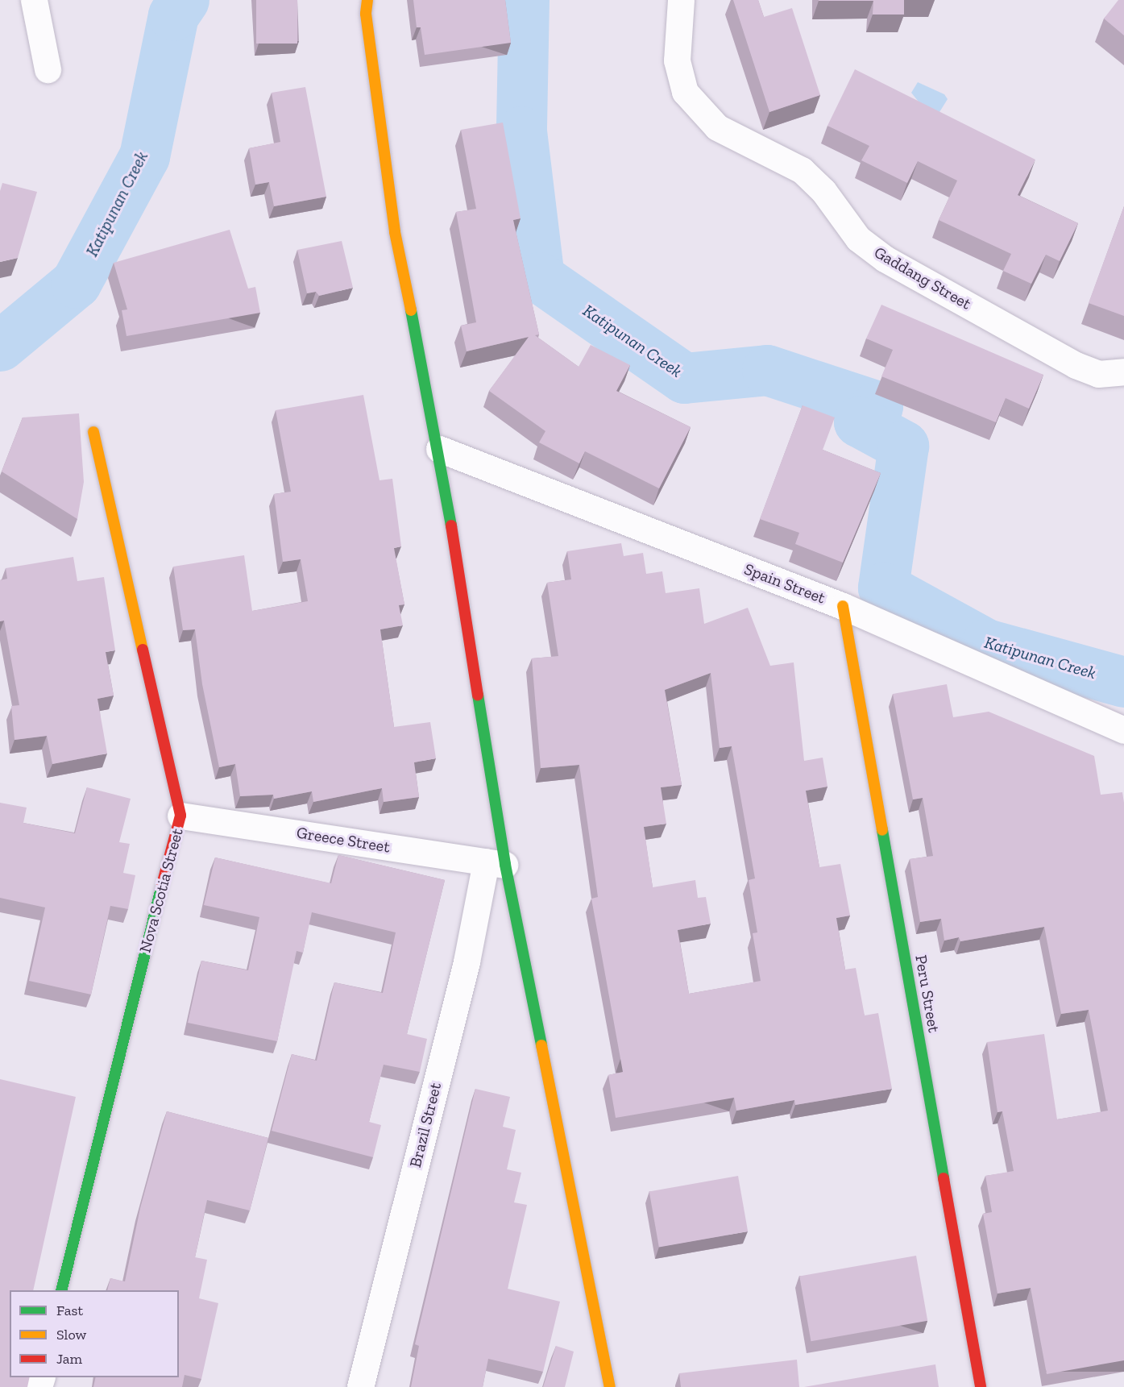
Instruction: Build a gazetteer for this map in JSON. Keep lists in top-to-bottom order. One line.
{"streets":{"street":["Gaddang Street","Spain Street","Greece Street","Nova Scotia Street","Peru Street","Brazil Street"]},"crossings":[["Spain Street","Peru Street"],["Greece Street","Nova Scotia Street"],["Greece Street","Brazil Street"]],"water":["Katipunan Creek"],"legend":["Fast","Slow","Jam"]}
